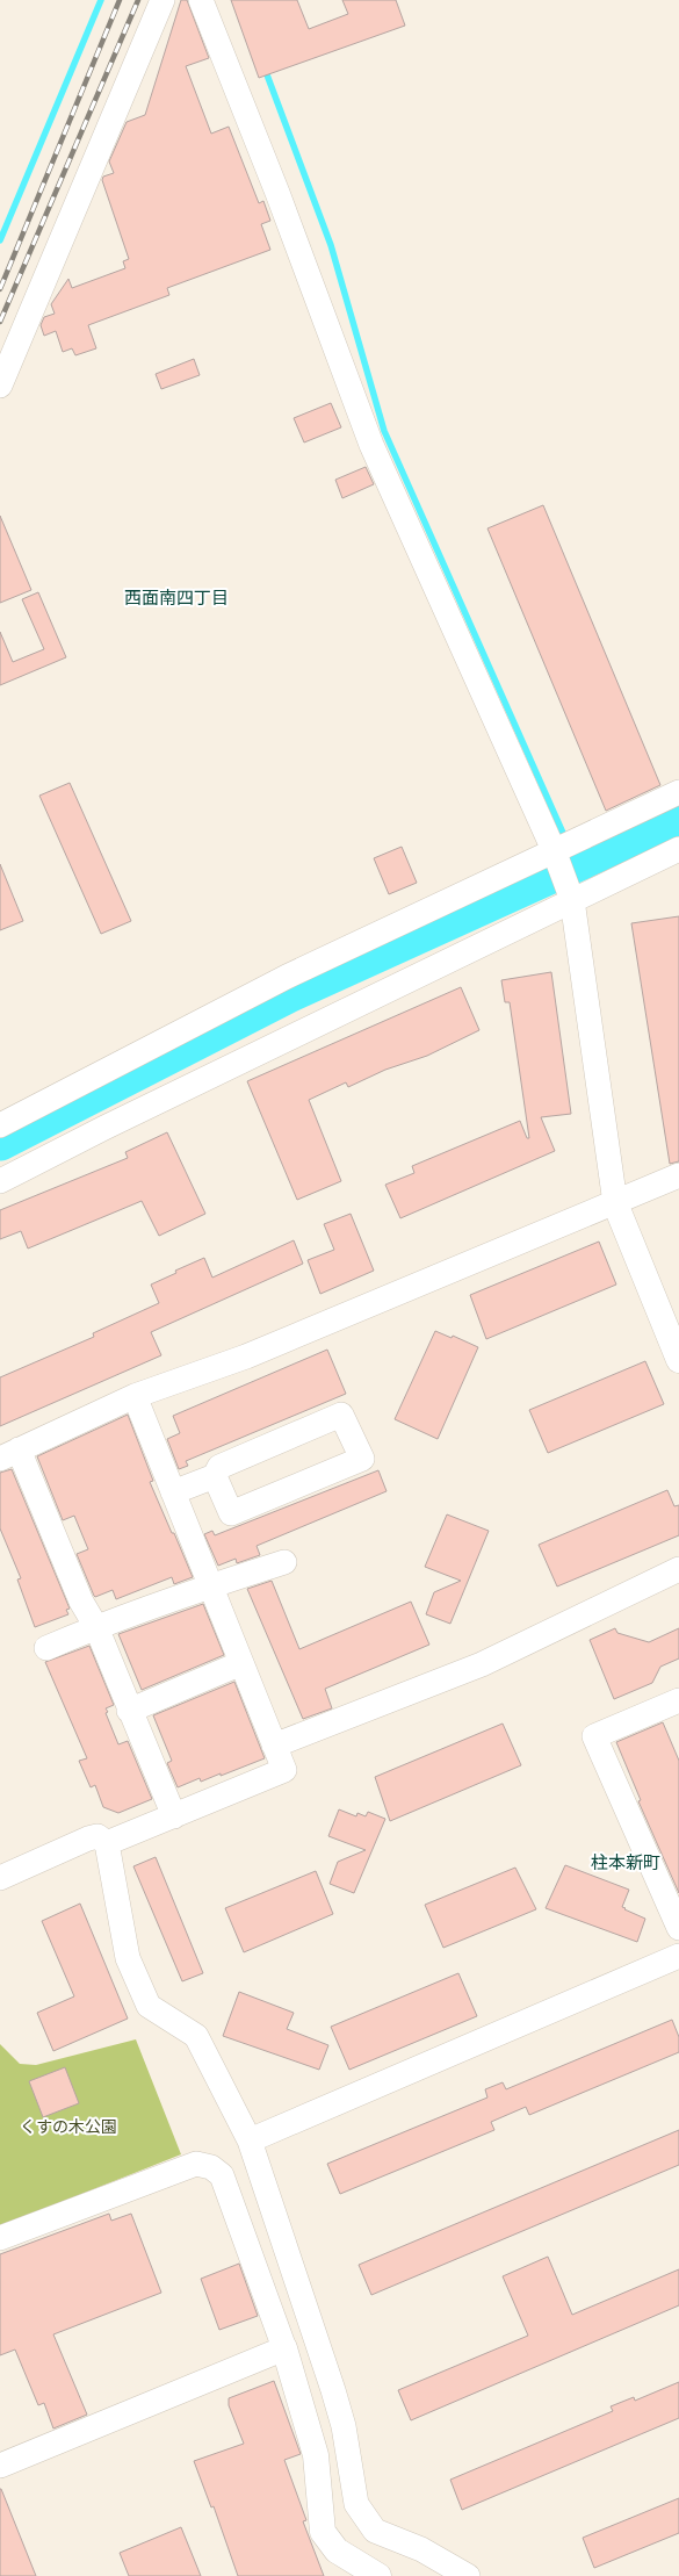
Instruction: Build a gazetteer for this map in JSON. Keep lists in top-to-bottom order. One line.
{"districts":["西面南四丁目","柱本新町"],"parks":["くすの木公園"]}
